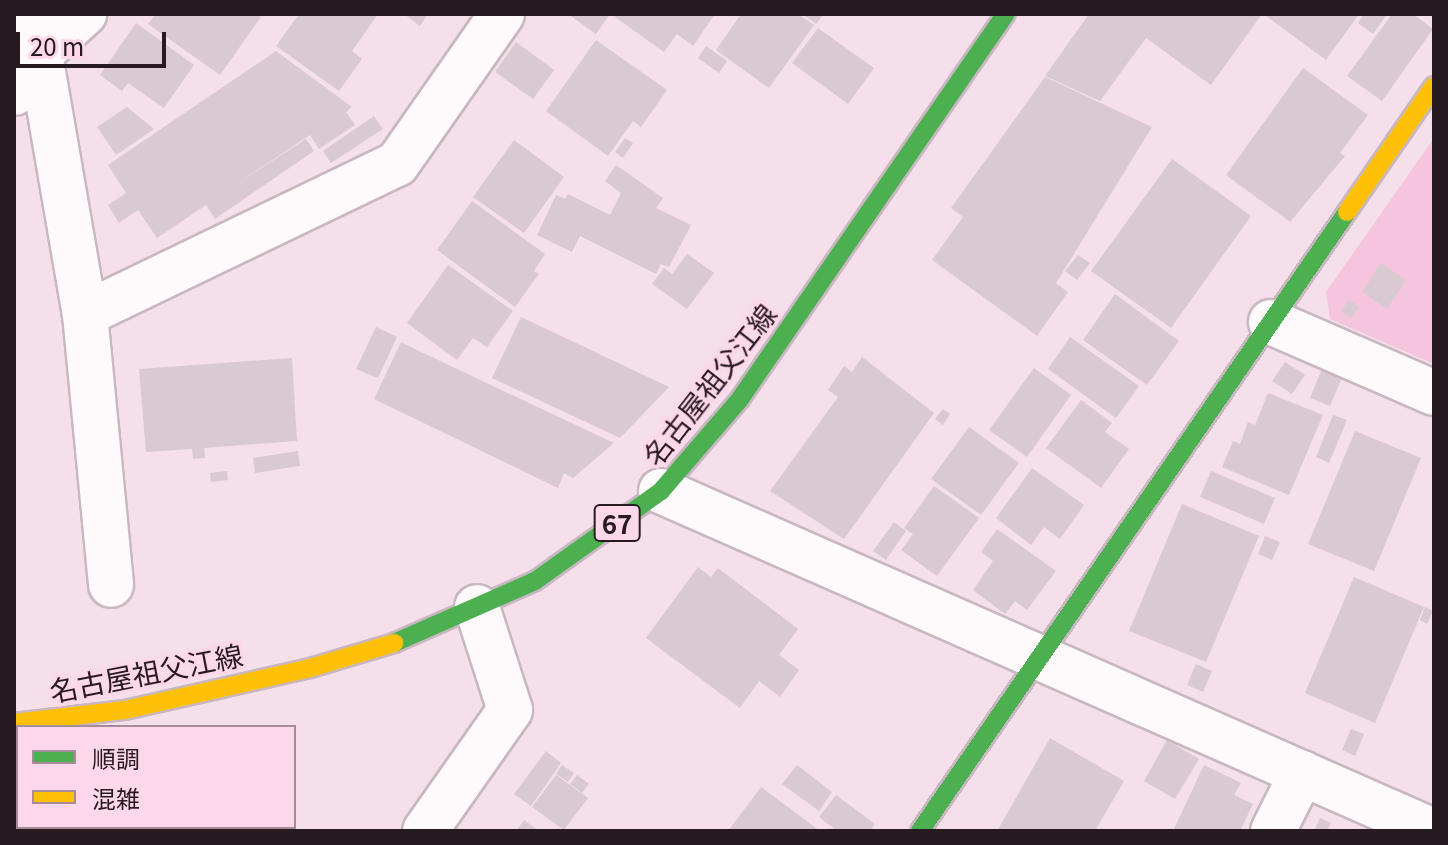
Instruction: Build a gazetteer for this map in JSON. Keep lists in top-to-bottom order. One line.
{"streets":{"main road":["名古屋祖父江線","67"]},"legend":["順調","混雑"],"scale_bar":"20 m"}
